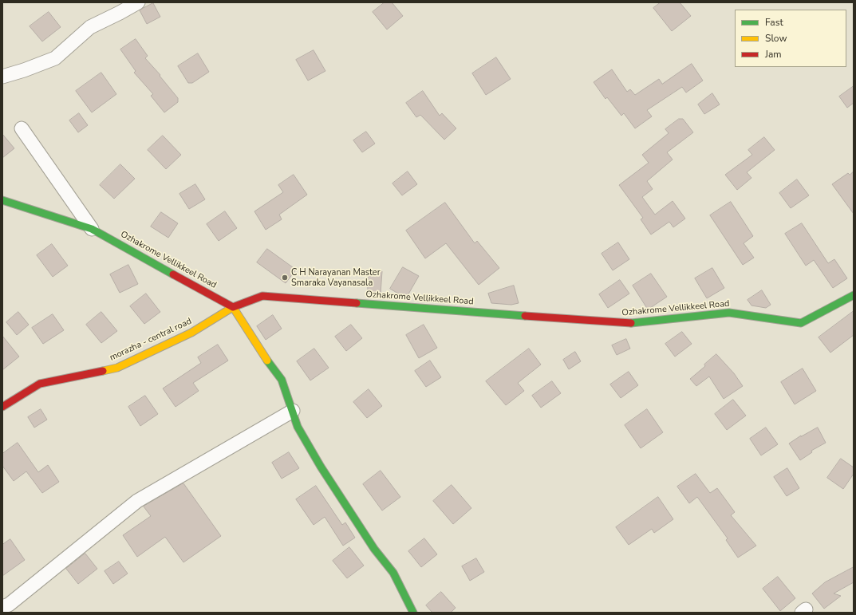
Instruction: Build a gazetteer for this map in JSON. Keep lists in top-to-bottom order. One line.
{"streets":{"main road":["Ozhakrome Vellikkeel Road","morazha - central road"]},"crossings":[["Ozhakrome Vellikkeel Road","morazha - central road"]],"places":["C H Narayanan Master Smaraka Vayanasala"],"legend":["Fast","Slow","Jam"]}
